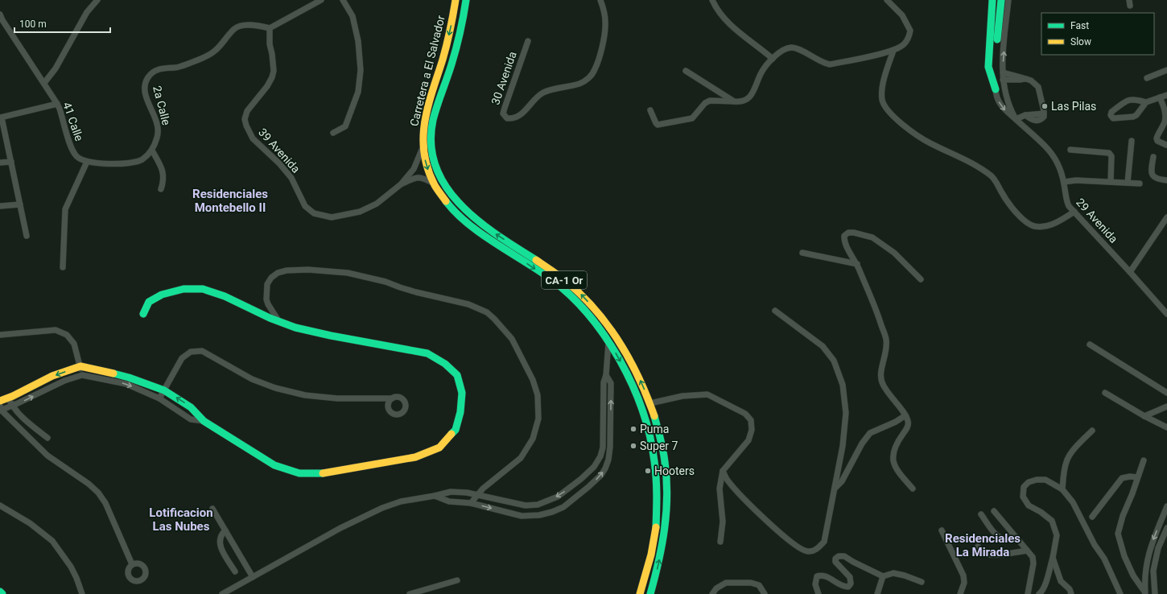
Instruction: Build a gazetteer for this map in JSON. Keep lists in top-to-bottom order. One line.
{"streets":{"main road":["Carretera a El Salvador","CA-1 Or"],"street":["30 Avenida","2a Calle","41 Calle","39 Avenida","29 Avenida"]},"crossings":[["Carretera a El Salvador","39 Avenida"],["2a Calle","39 Avenida"]],"districts":["Residenciales Montebello II","Lotificacion Las Nubes","Residenciales La Mirada"],"places":["Las Pilas","Puma","Super 7","Hooters"],"legend":["Fast","Slow"],"scale_bar":"100 m"}
